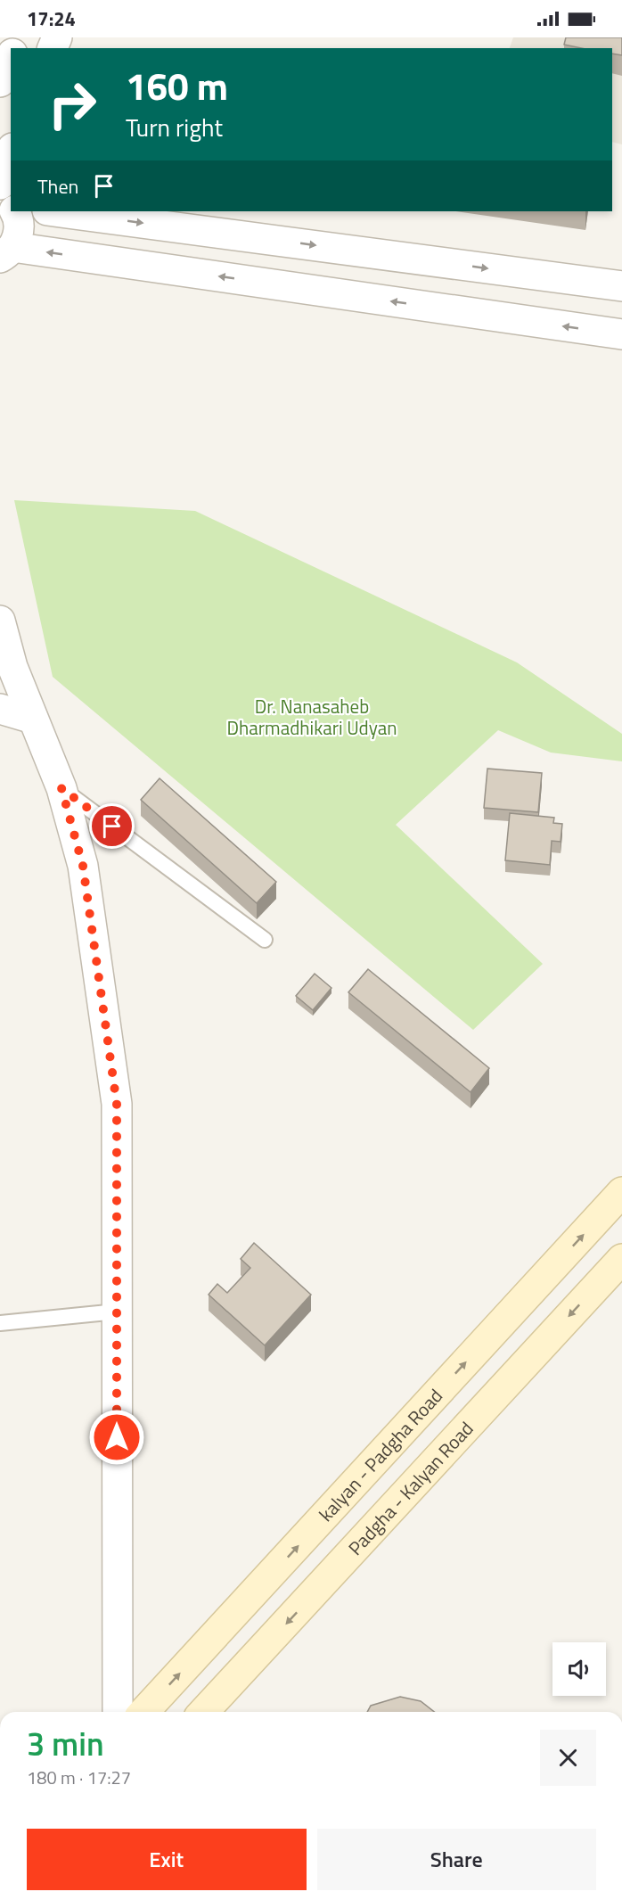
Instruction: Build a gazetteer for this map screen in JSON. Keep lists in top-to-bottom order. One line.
{"streets":{"main road":["kalyan - Padgha Road","Padgha - Kalyan Road"]},"one_way":["kalyan - Padgha Road","Padgha - Kalyan Road"],"parks":["Dr. Nanasaheb Dharmadhikari Udyan"],"page":{"status":"17:24","turn":["160 m","Turn right"],"then":"Then","heading":["3 min","180 m · 17:27"],"buttons":["Exit","Share"]}}
